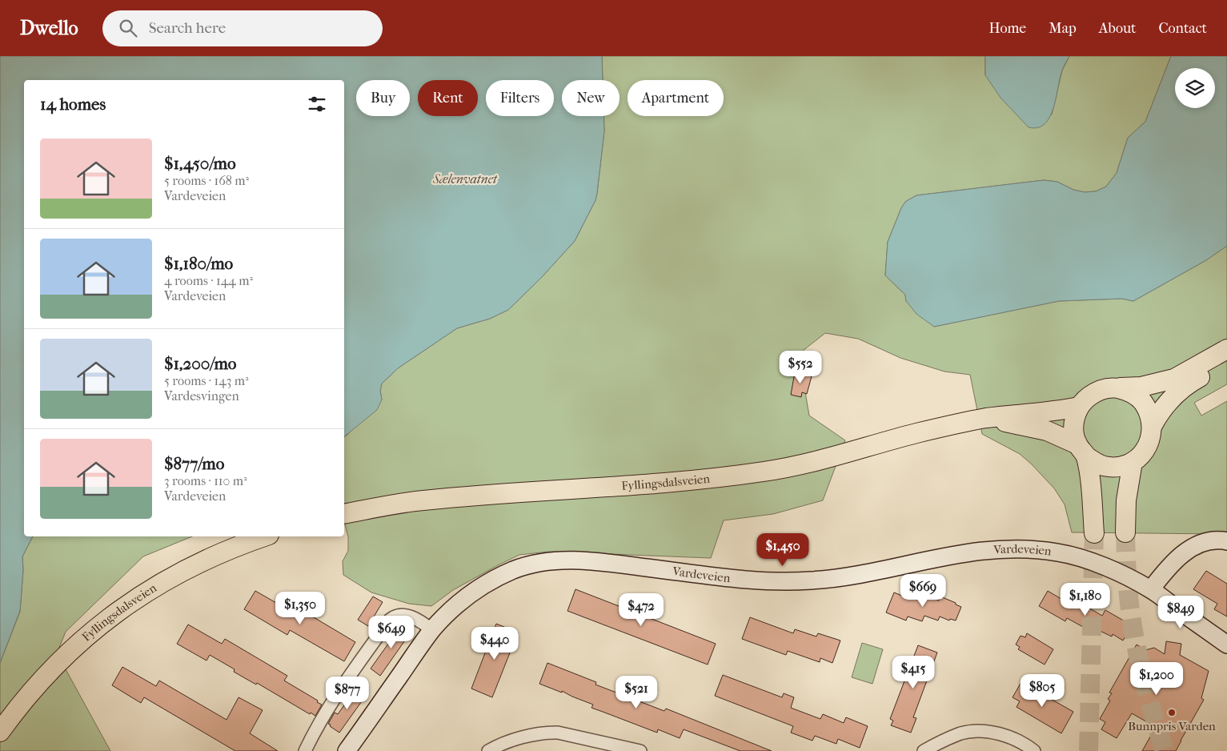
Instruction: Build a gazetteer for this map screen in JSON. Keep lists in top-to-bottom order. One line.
{"streets":{"main road":["Fyllingsdalsveien","Vardeveien"]},"water":["Sælenvatnet"],"places":["Bunnpris Varden"],"page":{"header":"Dwello","search":"Search here","nav":["Home","Map","About","Contact"],"chip":["Buy","Rent","Filters","New","Apartment"],"heading":"14 homes","list":[{"name":"$1,450/mo","note":"5 rooms · 168 m² · Vardeveien"},{"name":"$1,180/mo","note":"4 rooms · 144 m² · Vardeveien"},{"name":"$1,200/mo","note":"5 rooms · 143 m² · Vardesvingen"},{"name":"$877/mo","note":"3 rooms · 110 m² · Vardeveien"}],"price":["$552","$1,450","$669","$1,180","$1,350","$472","$849","$649","$440","$415","$1,200","$805","$521","$877"]}}
